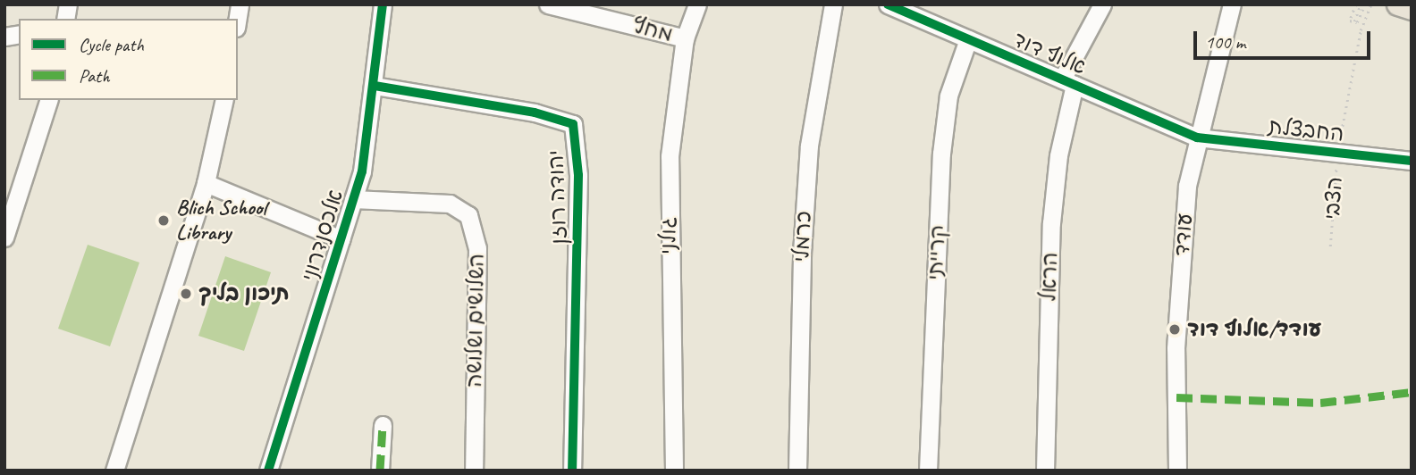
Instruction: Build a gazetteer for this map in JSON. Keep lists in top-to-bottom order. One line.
{"streets":{"street":["מחץ","אלוף דוד","החבצלת","יהודה רוזן","עודד","אלכסנדרוני","גולני","כרמלי","קרייתי","הראל","השלושים ושלושה"],"path":["הצבי"]},"crossings":[["מחץ","גולני"],["אלוף דוד","החבצלת"],["אלוף דוד","עודד"],["אלוף דוד","קרייתי"],["אלוף דוד","הראל"],["החבצלת","הצבי"],["החבצלת","עודד"],["יהודה רוזן","אלכסנדרוני"],["אלכסנדרוני","השלושים ושלושה"]],"places":["Blich School Library","תיכון בליך","עודד/אלוף דוד"],"legend":["Cycle path","Path"],"scale_bar":"100 m"}
